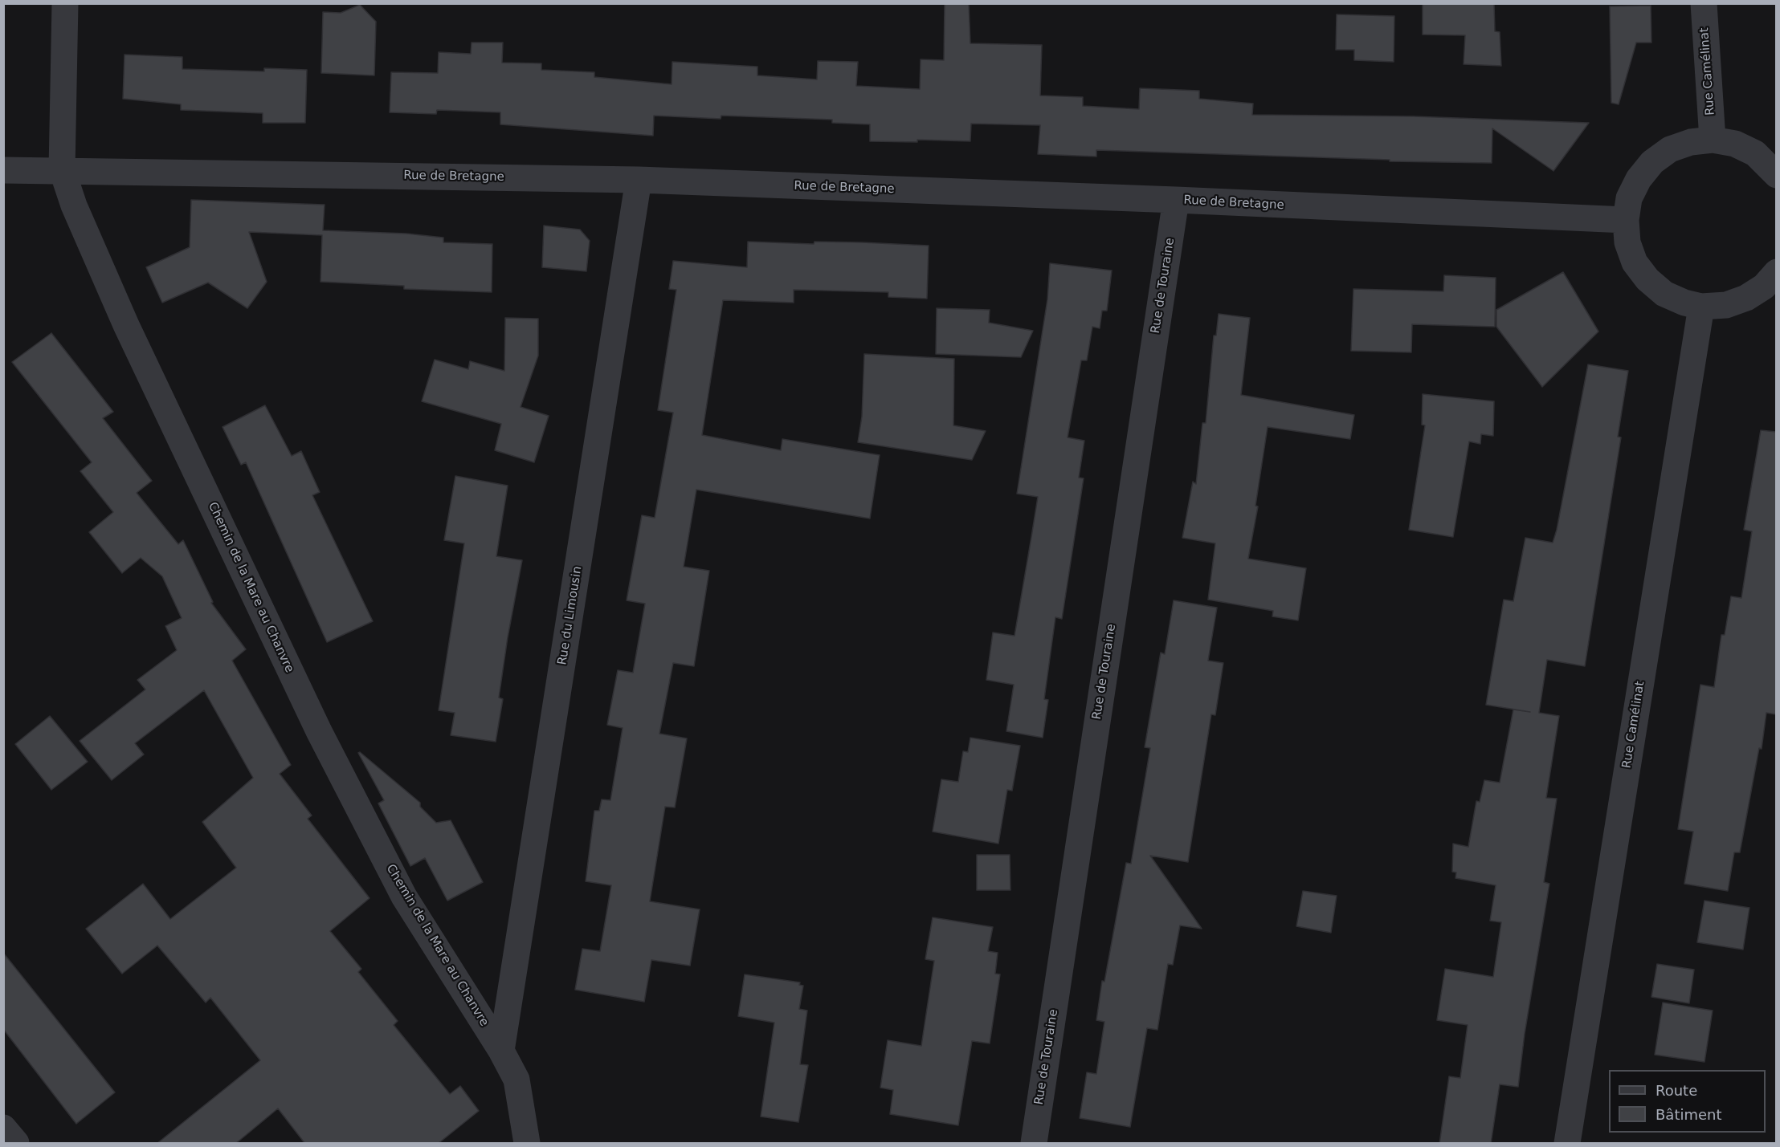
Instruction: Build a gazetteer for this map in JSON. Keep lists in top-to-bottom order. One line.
{"streets":{"street":["Rue Camélinat","Rue de Bretagne","Rue de Touraine","Chemin de la Mare au Chanvre","Rue du Limousin"]},"crossings":[["Rue de Bretagne","Rue de Touraine"],["Rue de Bretagne","Chemin de la Mare au Chanvre"],["Rue de Bretagne","Rue du Limousin"],["Chemin de la Mare au Chanvre","Rue du Limousin"]],"legend":["Route","Bâtiment"]}
